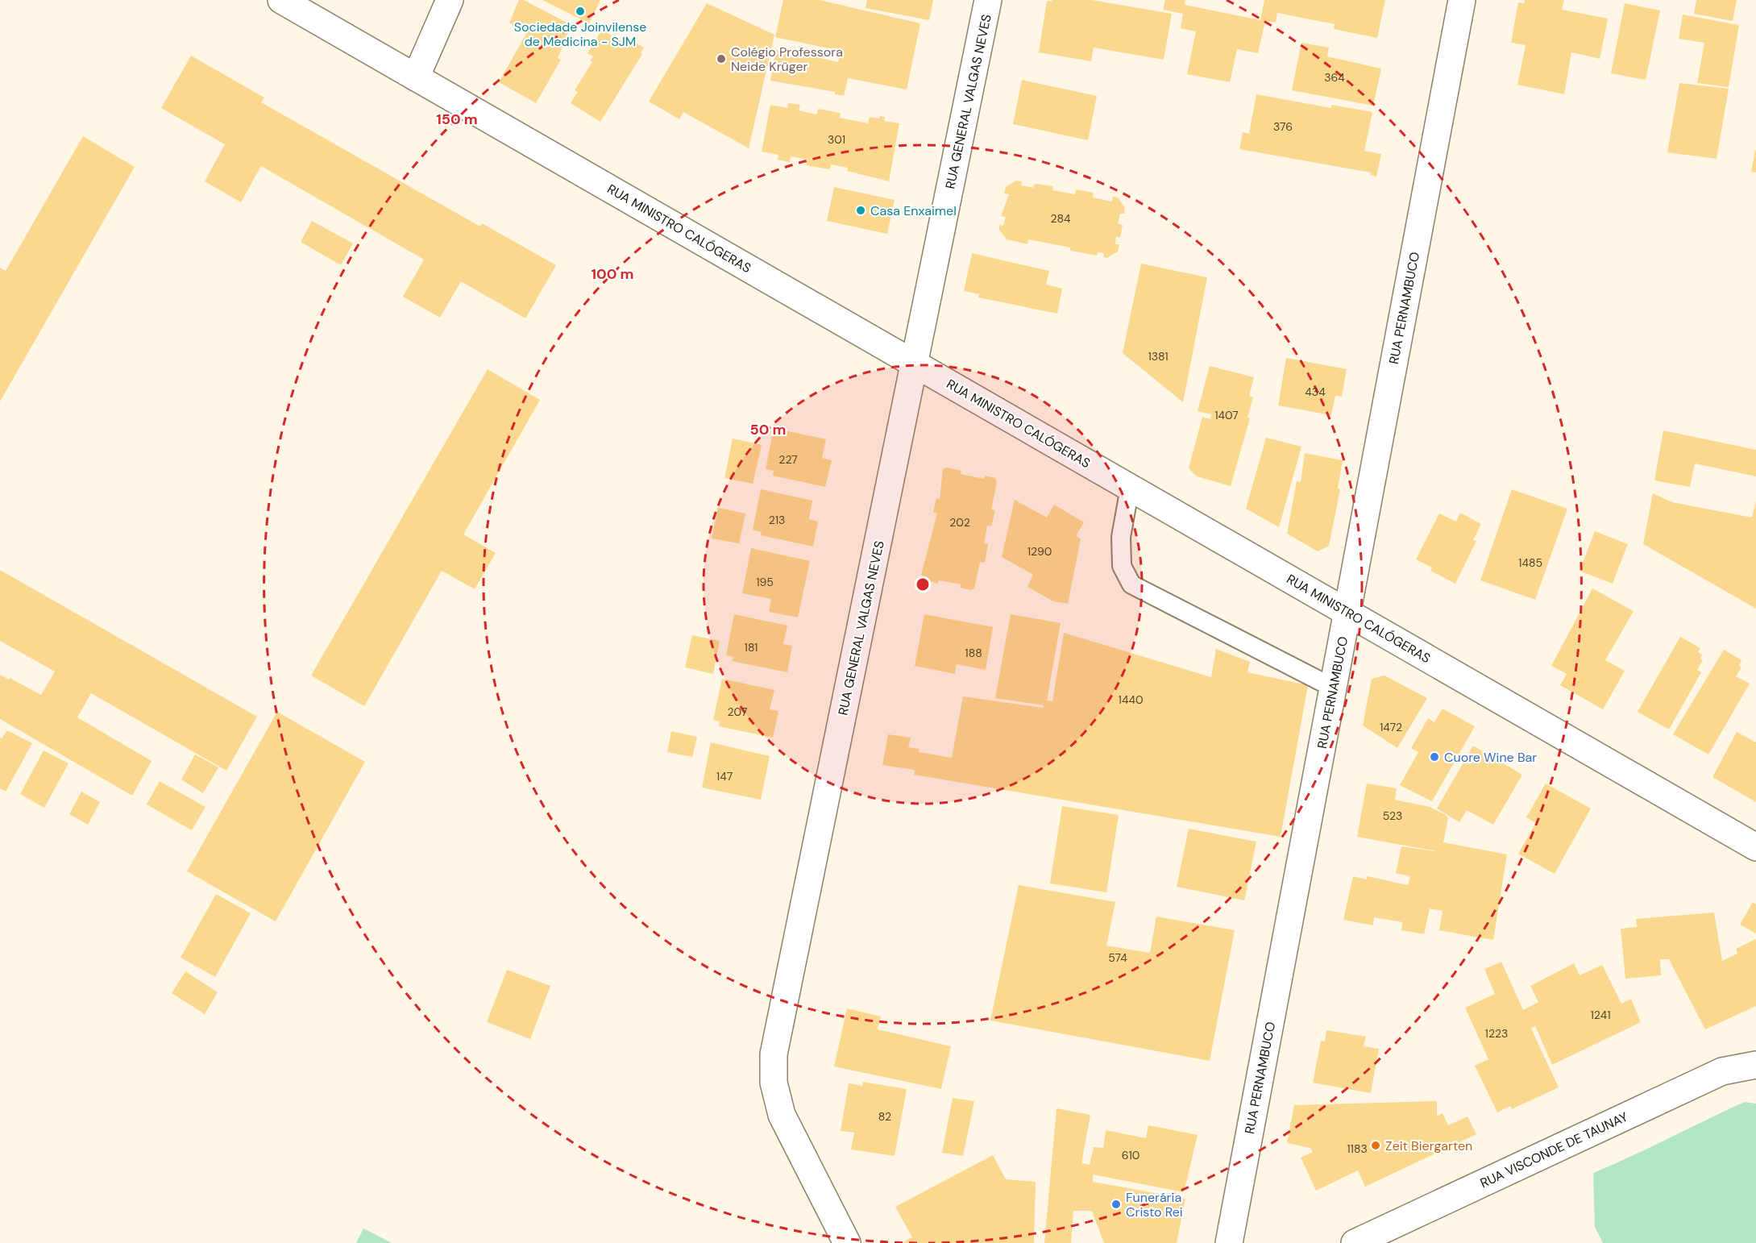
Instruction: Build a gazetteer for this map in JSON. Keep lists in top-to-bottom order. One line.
{"streets":{"main road":["RUA GENERAL VALGAS NEVES","RUA MINISTRO CALÓGERAS","RUA PERNAMBUCO","RUA VISCONDE DE TAUNAY"]},"crossings":[["RUA GENERAL VALGAS NEVES","RUA MINISTRO CALÓGERAS"],["RUA MINISTRO CALÓGERAS","RUA PERNAMBUCO"]],"places":["Sociedade Joinvilense de Medicina - SJM","Colégio Professora Neide Krüger","Casa Enxaimel","Cuore Wine Bar","Zeit Biergarten","Funerária Cristo Rei"],"house_numbers":["364","376","301","284","1381","434","1407","227","213","202","1290","1485","195","181","188","1440","207","1472","147","523","574","1241","1223","82","1183","610"],"rings":["150 m","100 m","50 m"]}
